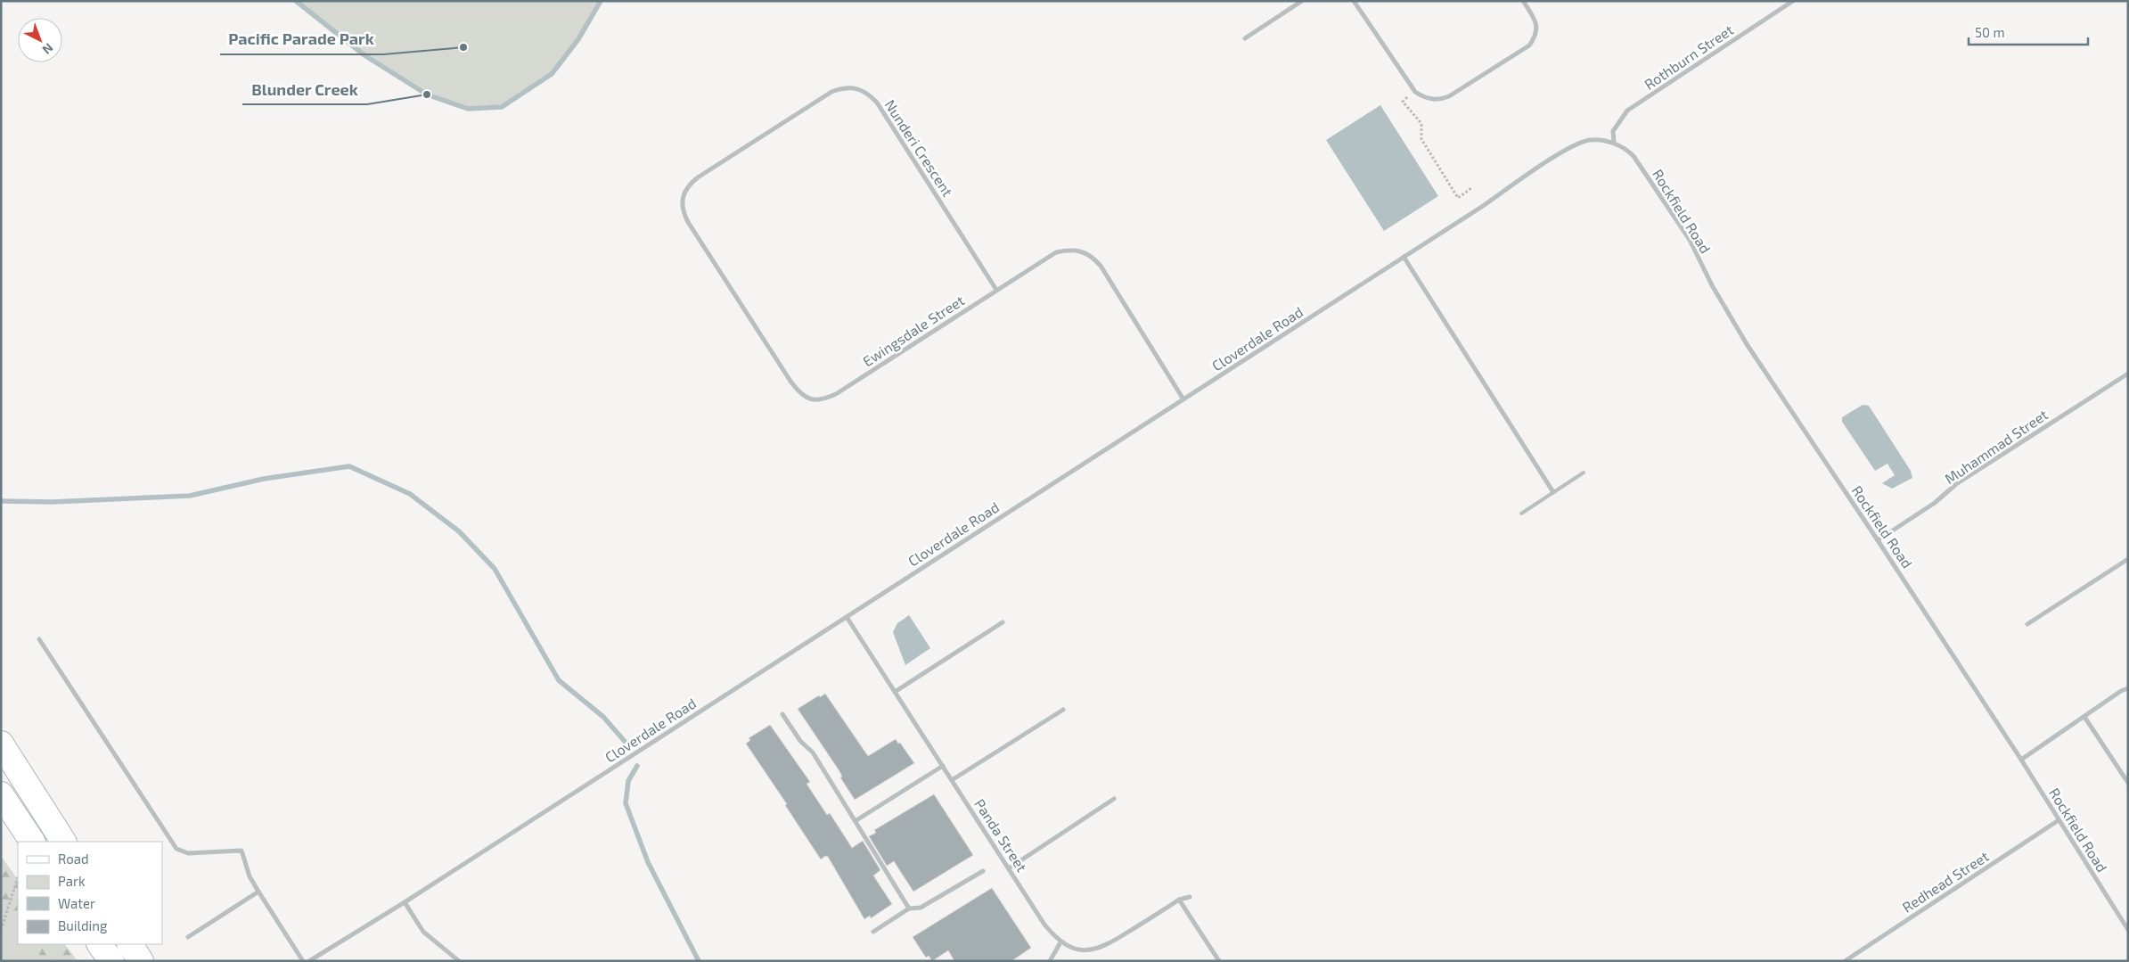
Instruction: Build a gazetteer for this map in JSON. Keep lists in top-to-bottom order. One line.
{"streets":{"street":["Rothburn Street","Nunderi Crescent","Rockfield Road","Ewingsdale Street","Cloverdale Road","Muhammad Street","Panda Street","Redhead Street"]},"crossings":[["Rothburn Street","Rockfield Road"],["Rothburn Street","Cloverdale Road"],["Nunderi Crescent","Ewingsdale Street"],["Rockfield Road","Cloverdale Road"],["Rockfield Road","Muhammad Street"],["Rockfield Road","Redhead Street"],["Ewingsdale Street","Cloverdale Road"],["Cloverdale Road","Panda Street"]],"places":["Pacific Parade Park","Blunder Creek"],"legend":["Road","Park","Water","Building"],"scale_bar":"50 m","north":"bottom right"}
